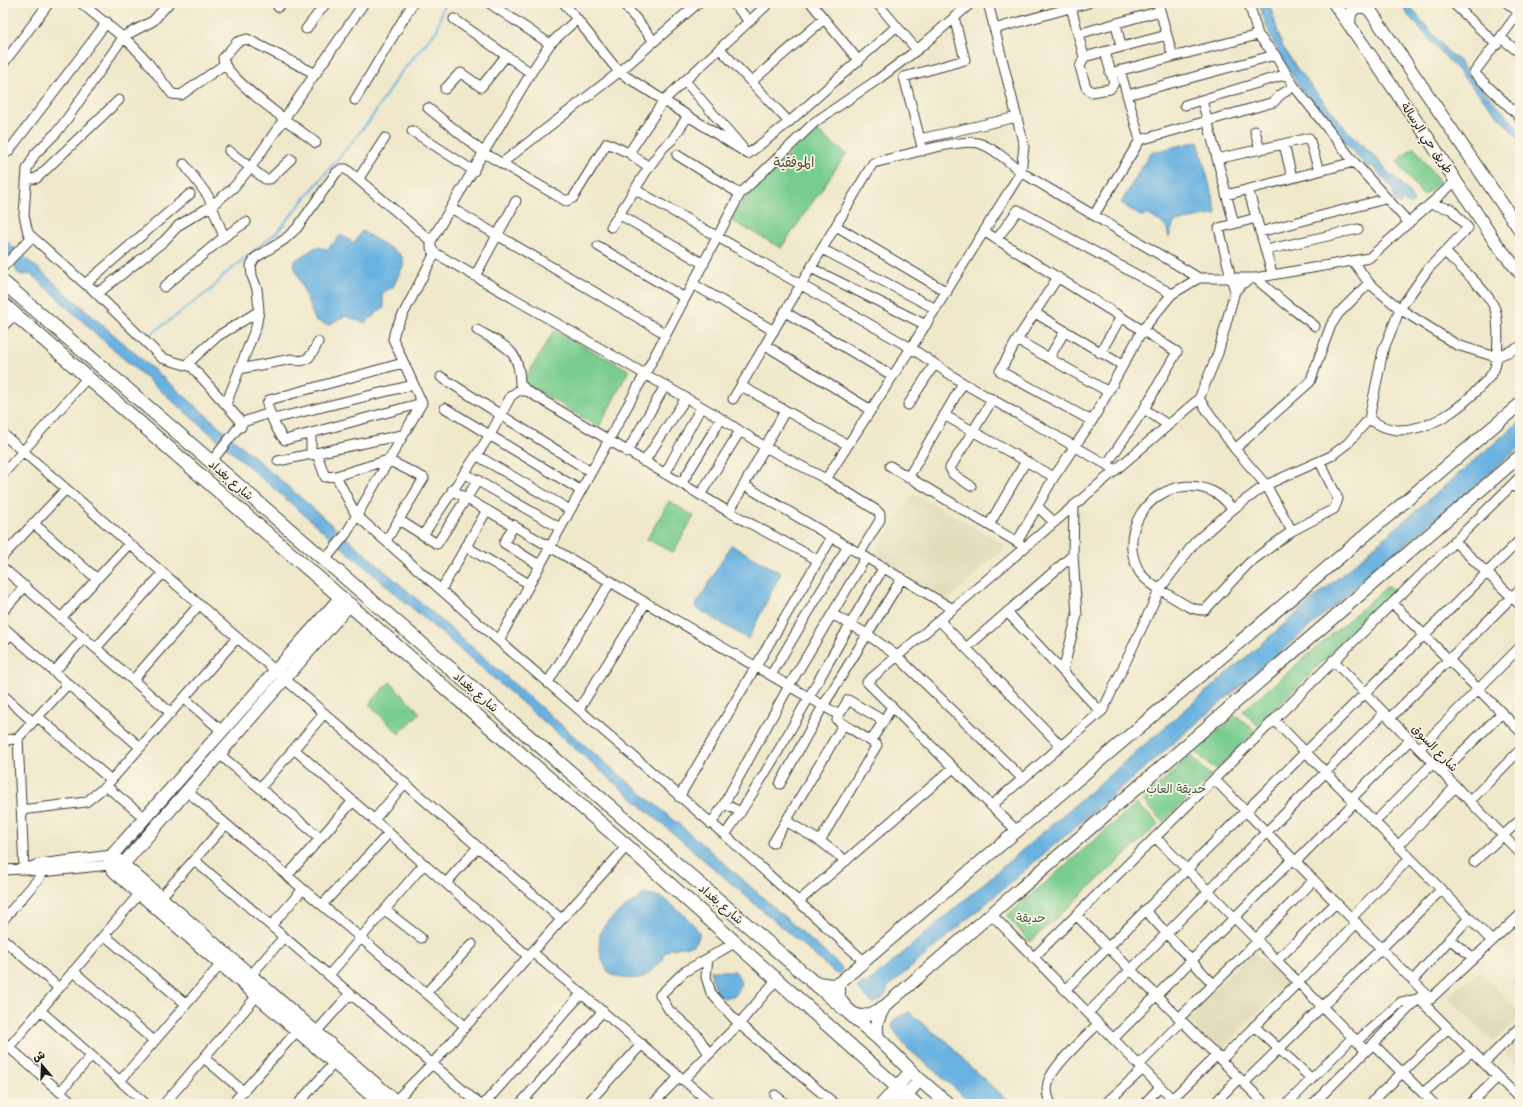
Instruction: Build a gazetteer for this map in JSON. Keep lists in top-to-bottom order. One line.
{"streets":{"highway":["شارع بغداد"],"main road":["طريق حي الرسالة"],"street":["شارع السوق"]},"districts":["الموفقية"],"parks":["حديقة العاب","حديقة"],"north":"top"}
